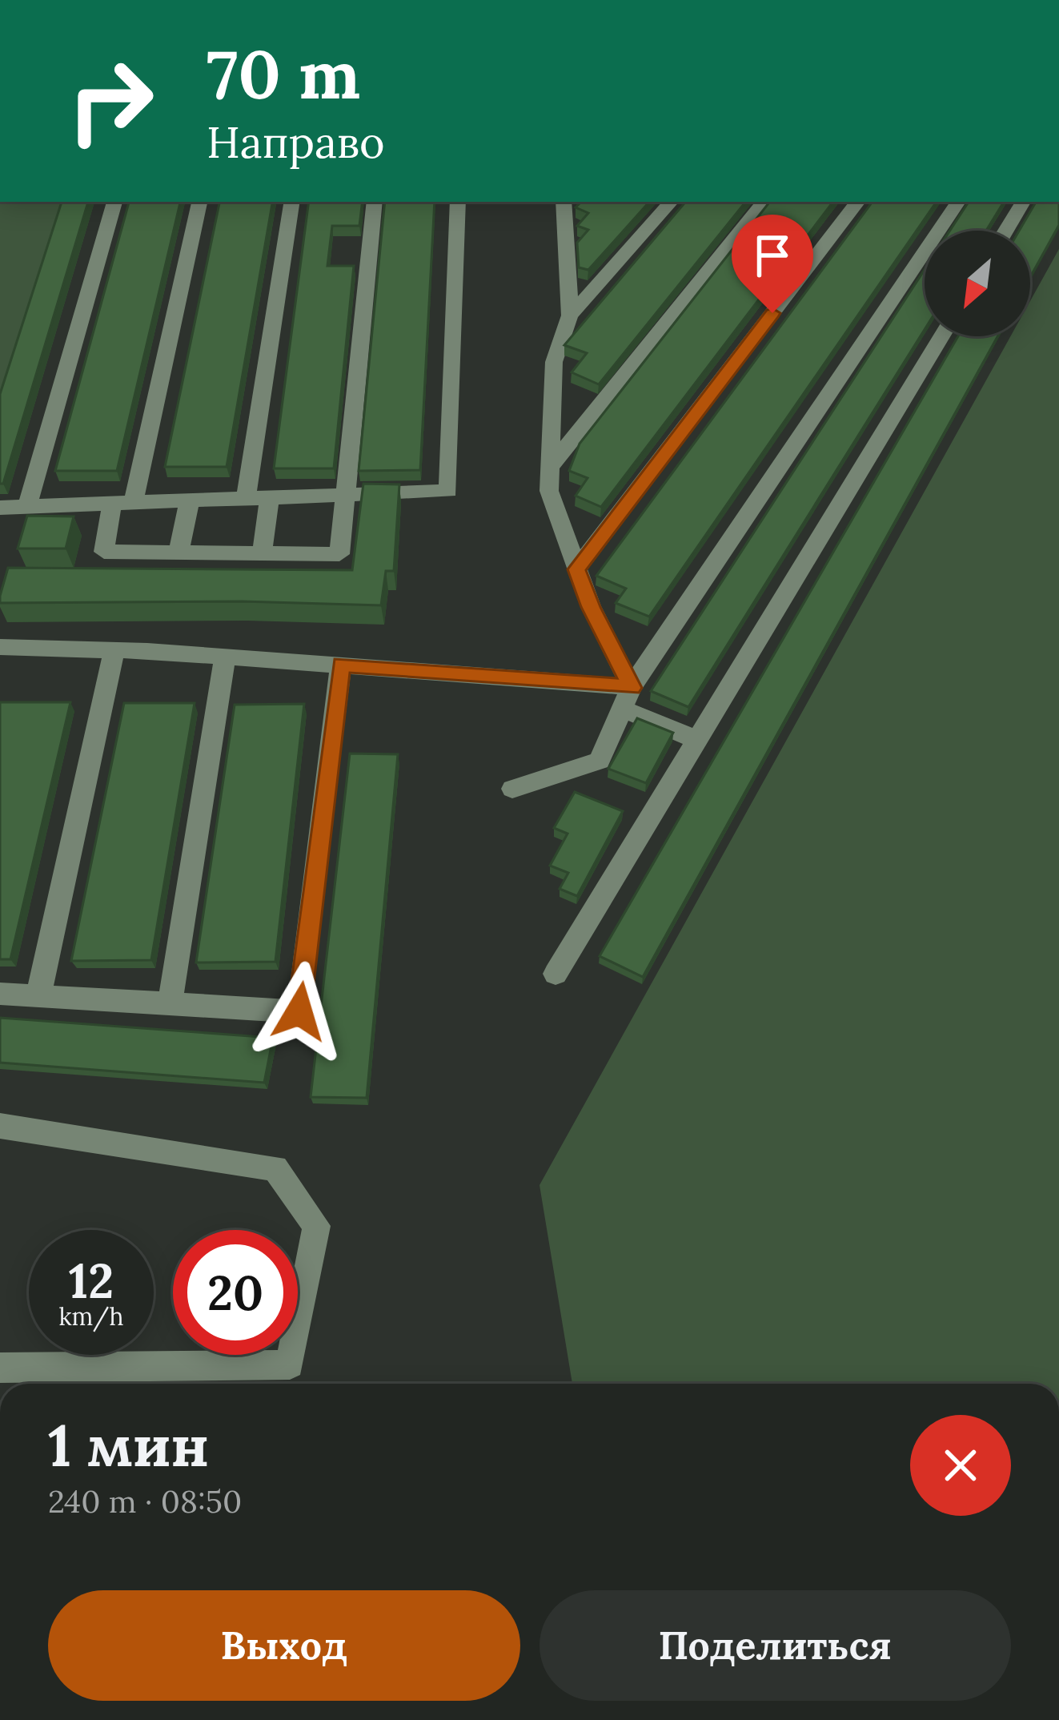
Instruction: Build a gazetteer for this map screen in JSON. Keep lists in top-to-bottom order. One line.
{"north":"bottom left","page":{"turn":["70 m","Направо"],"speed":"12 km/h","limit":"20","heading":["1 мин","240 m · 08:50"],"buttons":["Выход","Поделиться"]}}
